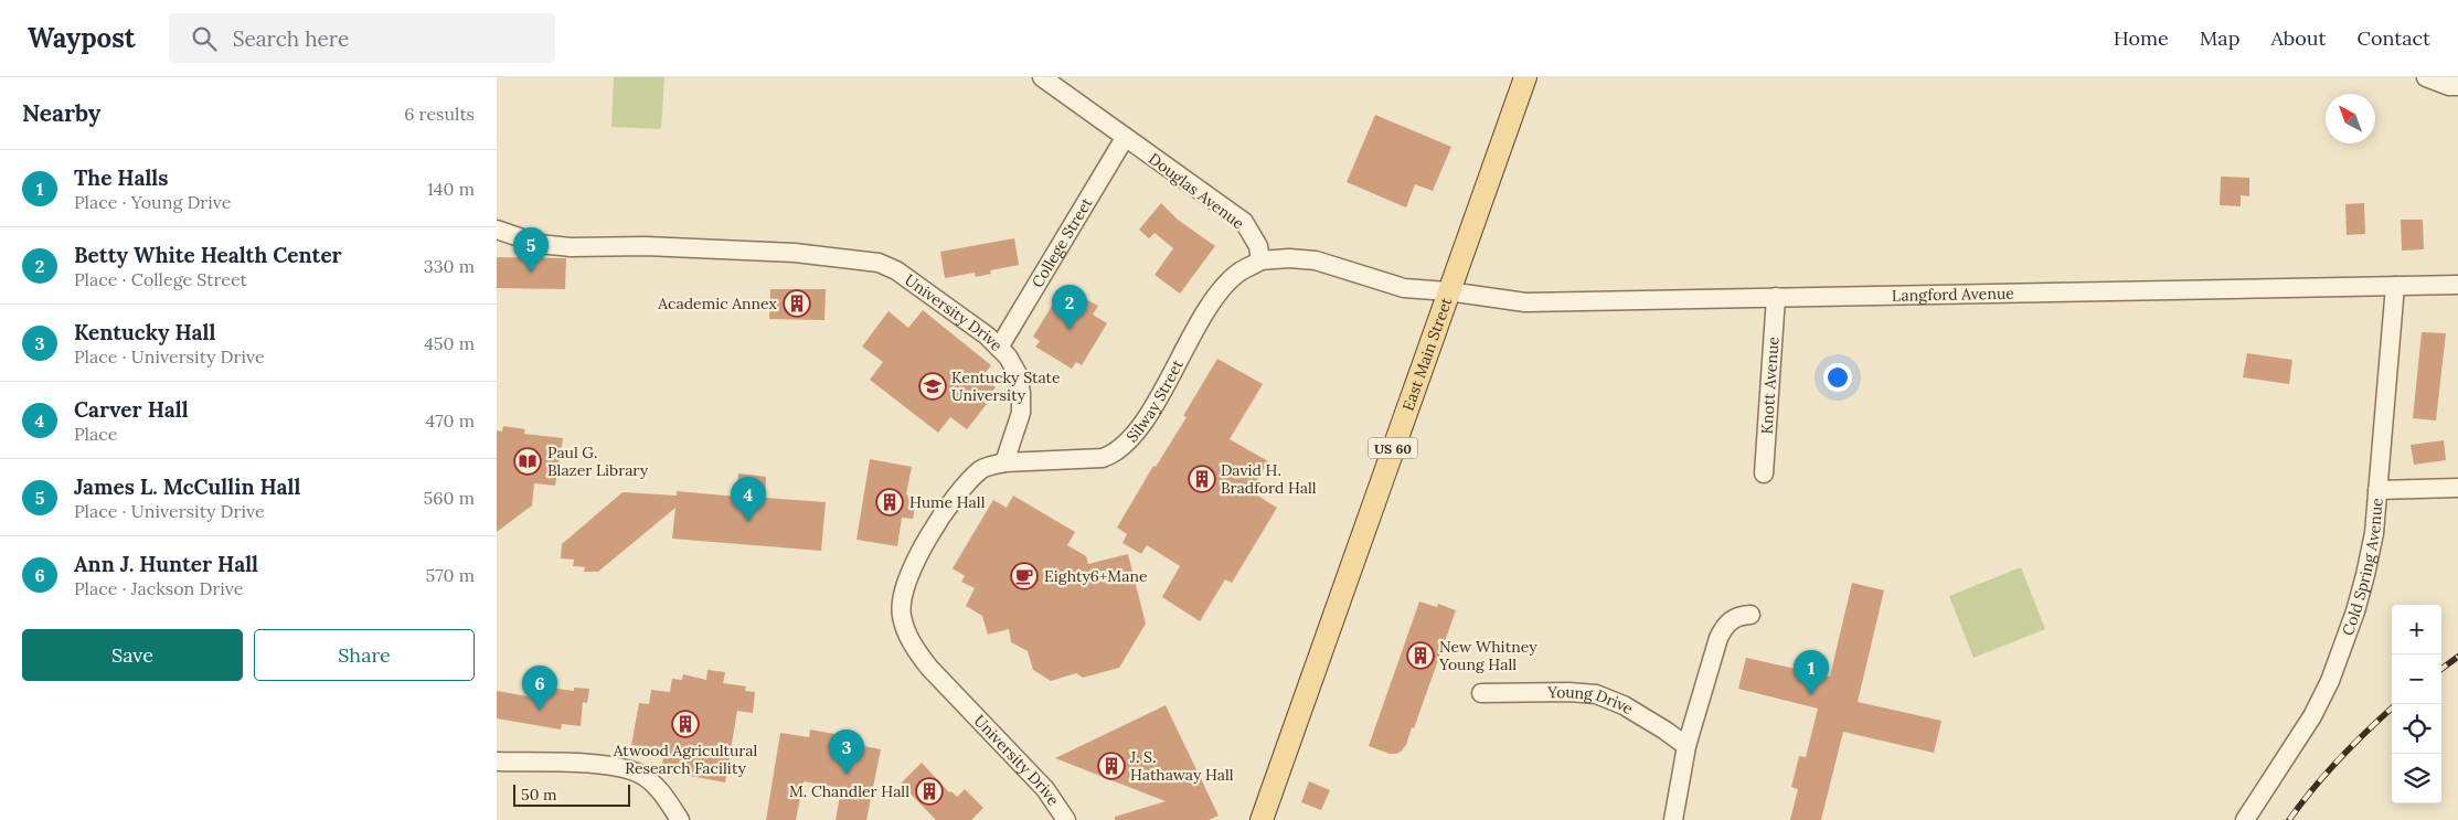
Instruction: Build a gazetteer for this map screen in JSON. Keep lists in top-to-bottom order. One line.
{"streets":{"main road":["East Main Street","US 60"],"street":["Douglas Avenue","College Street","Langford Avenue","University Drive","Knott Avenue","Silway Street","Cold Spring Avenue","Young Drive"]},"crossings":[["Douglas Avenue","College Street"],["Douglas Avenue","Silway Street"],["College Street","University Drive"],["Langford Avenue","East Main Street"],["Langford Avenue","Knott Avenue"],["Langford Avenue","Cold Spring Avenue"],["University Drive","Silway Street"]],"places":{"building":["Academic Annex","David H. Bradford Hall","Hume Hall","New Whitney Young Hall","Atwood Agricultural Research Facility","J. S. Hathaway Hall","M. Chandler Hall"],"school or university":["Kentucky State University"],"library":["Paul G. Blazer Library"],"cafe":["Eighty6+Mane"]},"scale_bar":"50 m","north":"top left","page":{"header":"Waypost","search":"Search here","nav":["Home","Map","About","Contact"],"heading":["Nearby","6 results"],"list":[{"mark":"1","name":"The Halls","note":"Place · Young Drive","value":"140 m"},{"mark":"2","name":"Betty White Health Center","note":"Place · College Street","value":"330 m"},{"mark":"3","name":"Kentucky Hall","note":"Place · University Drive","value":"450 m"},{"mark":"4","name":"Carver Hall","note":"Place","value":"470 m"},{"mark":"5","name":"James L. McCullin Hall","note":"Place · University Drive","value":"560 m"},{"mark":"6","name":"Ann J. Hunter Hall","note":"Place · Jackson Drive","value":"570 m"}],"pins":["5","2","4","1","6","3"],"map_buttons":["+","−"],"buttons":["Save","Share"],"scale":"50 m"}}
